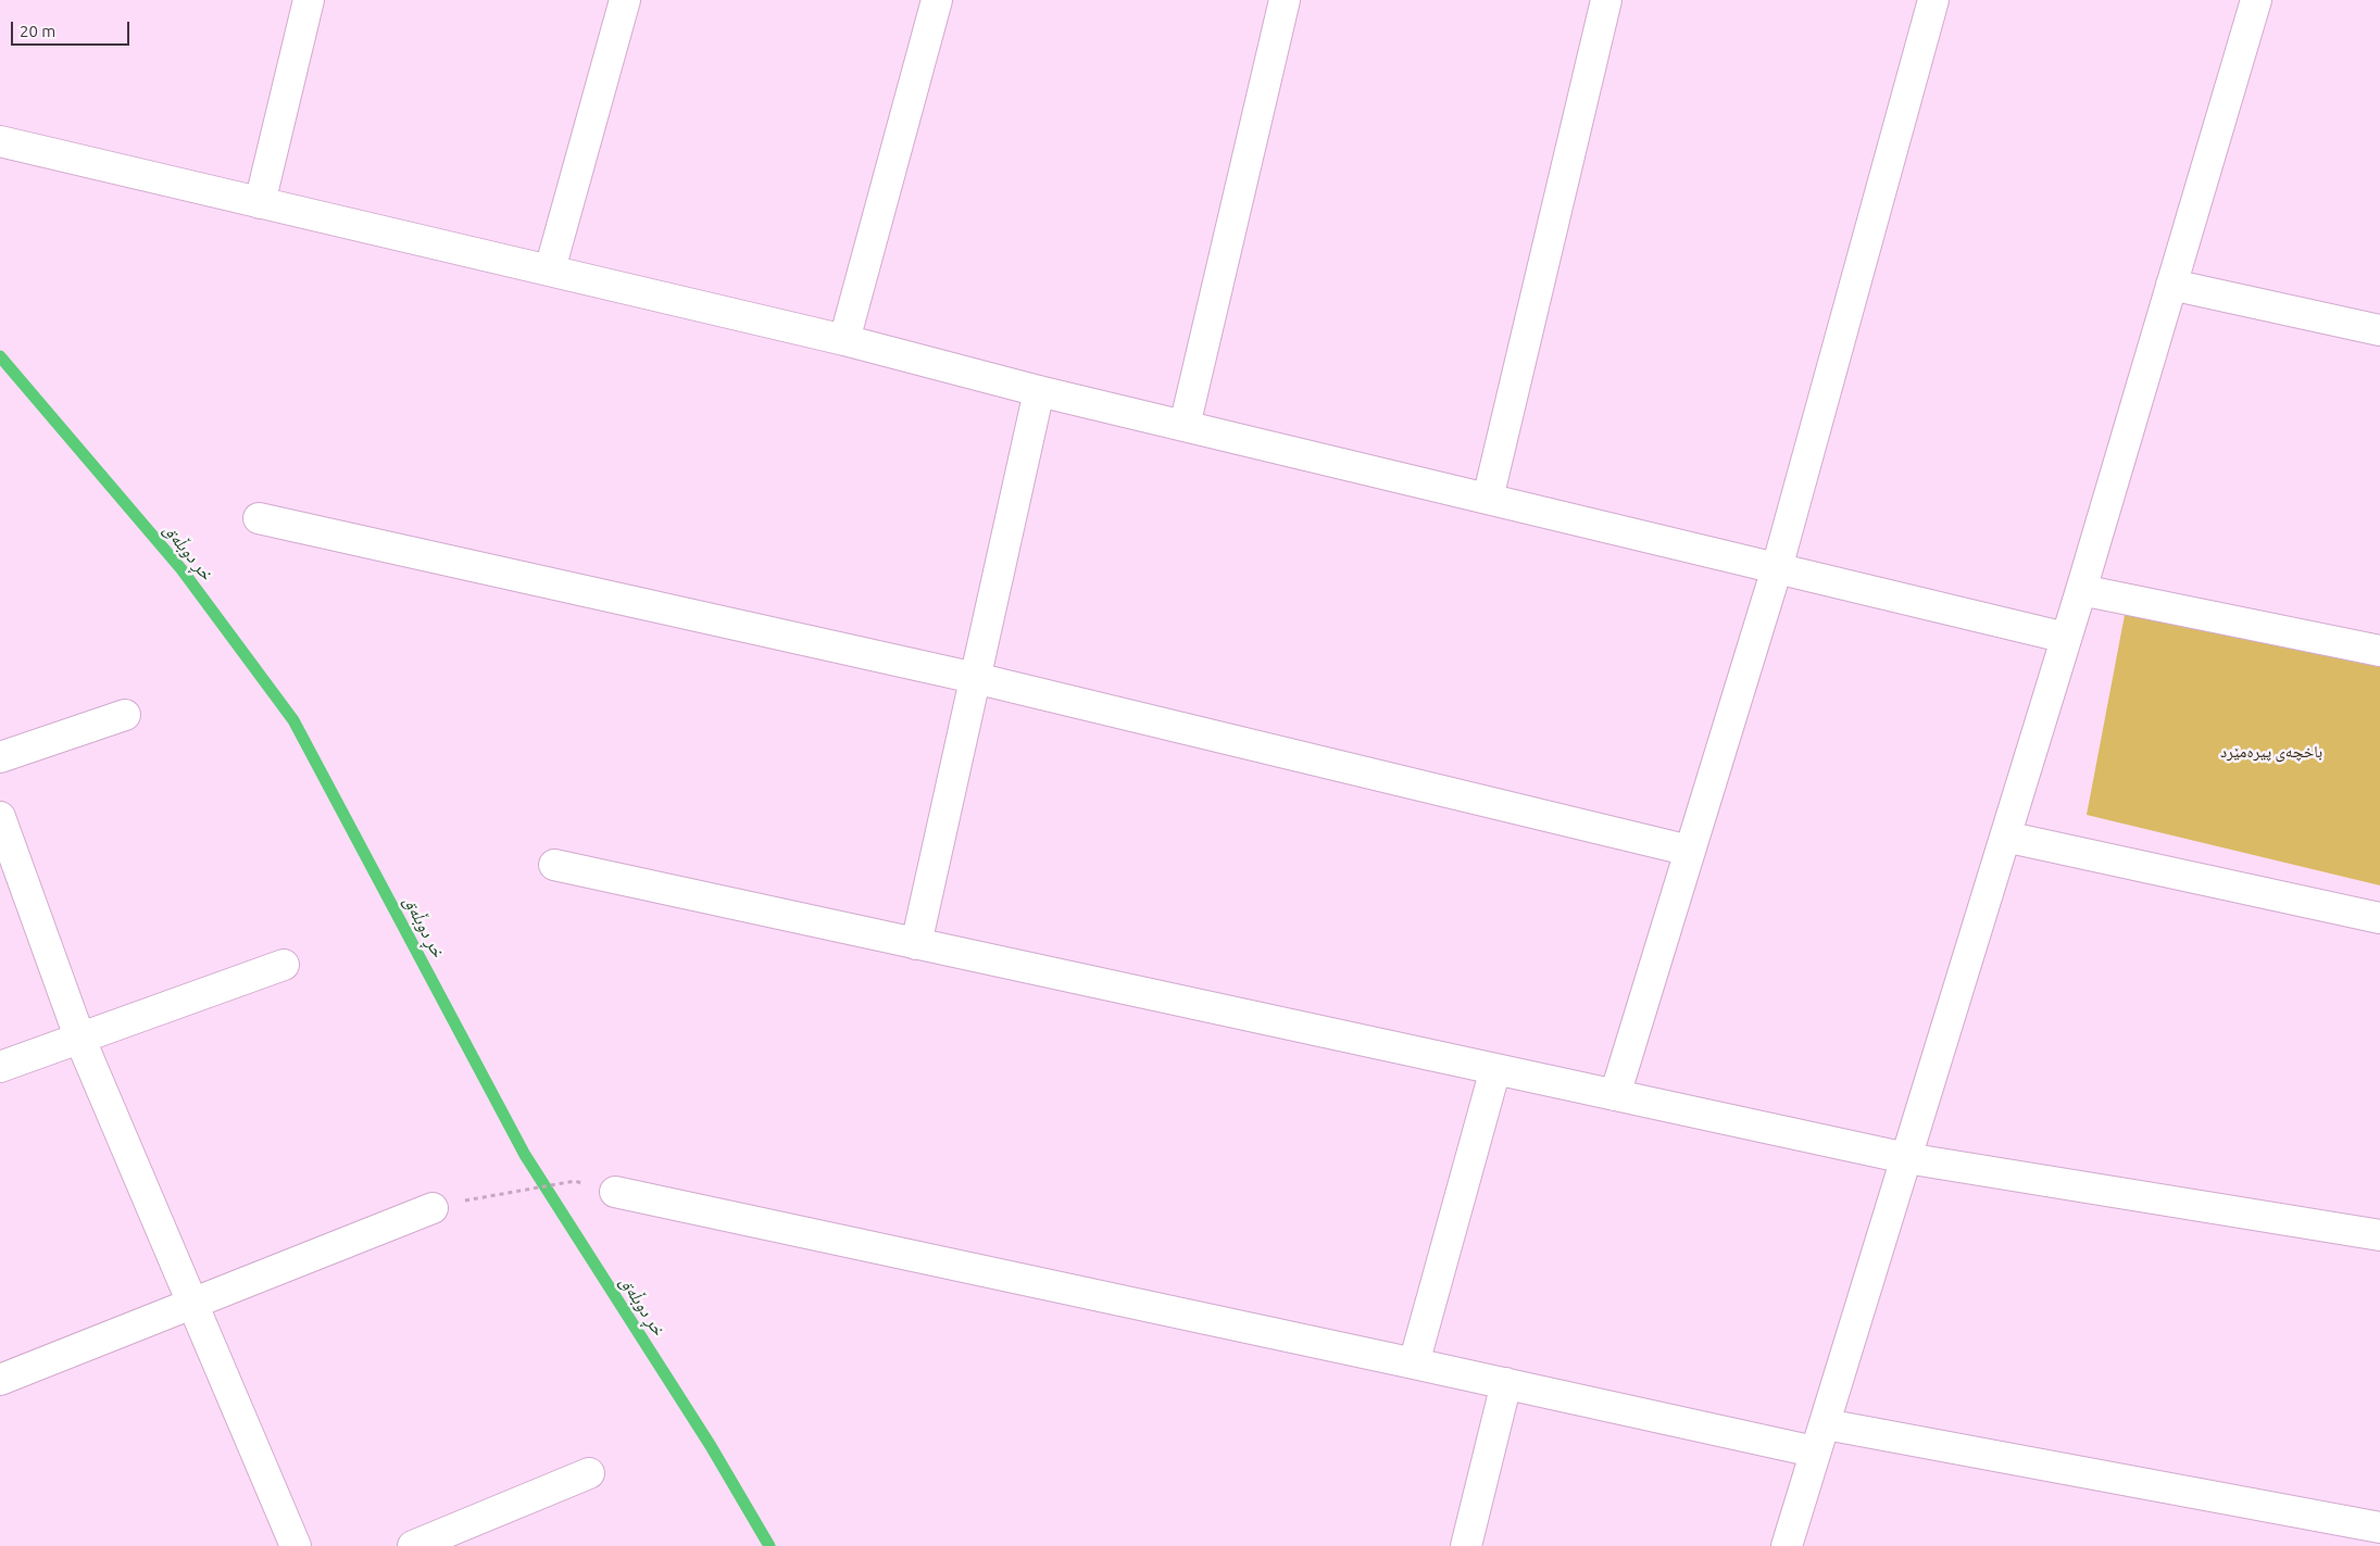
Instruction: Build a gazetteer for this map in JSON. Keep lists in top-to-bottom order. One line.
{"water":["خڕ دوبڵەق"],"parks":["باخچەی پیرەمێرد"],"scale_bar":"20 m"}
